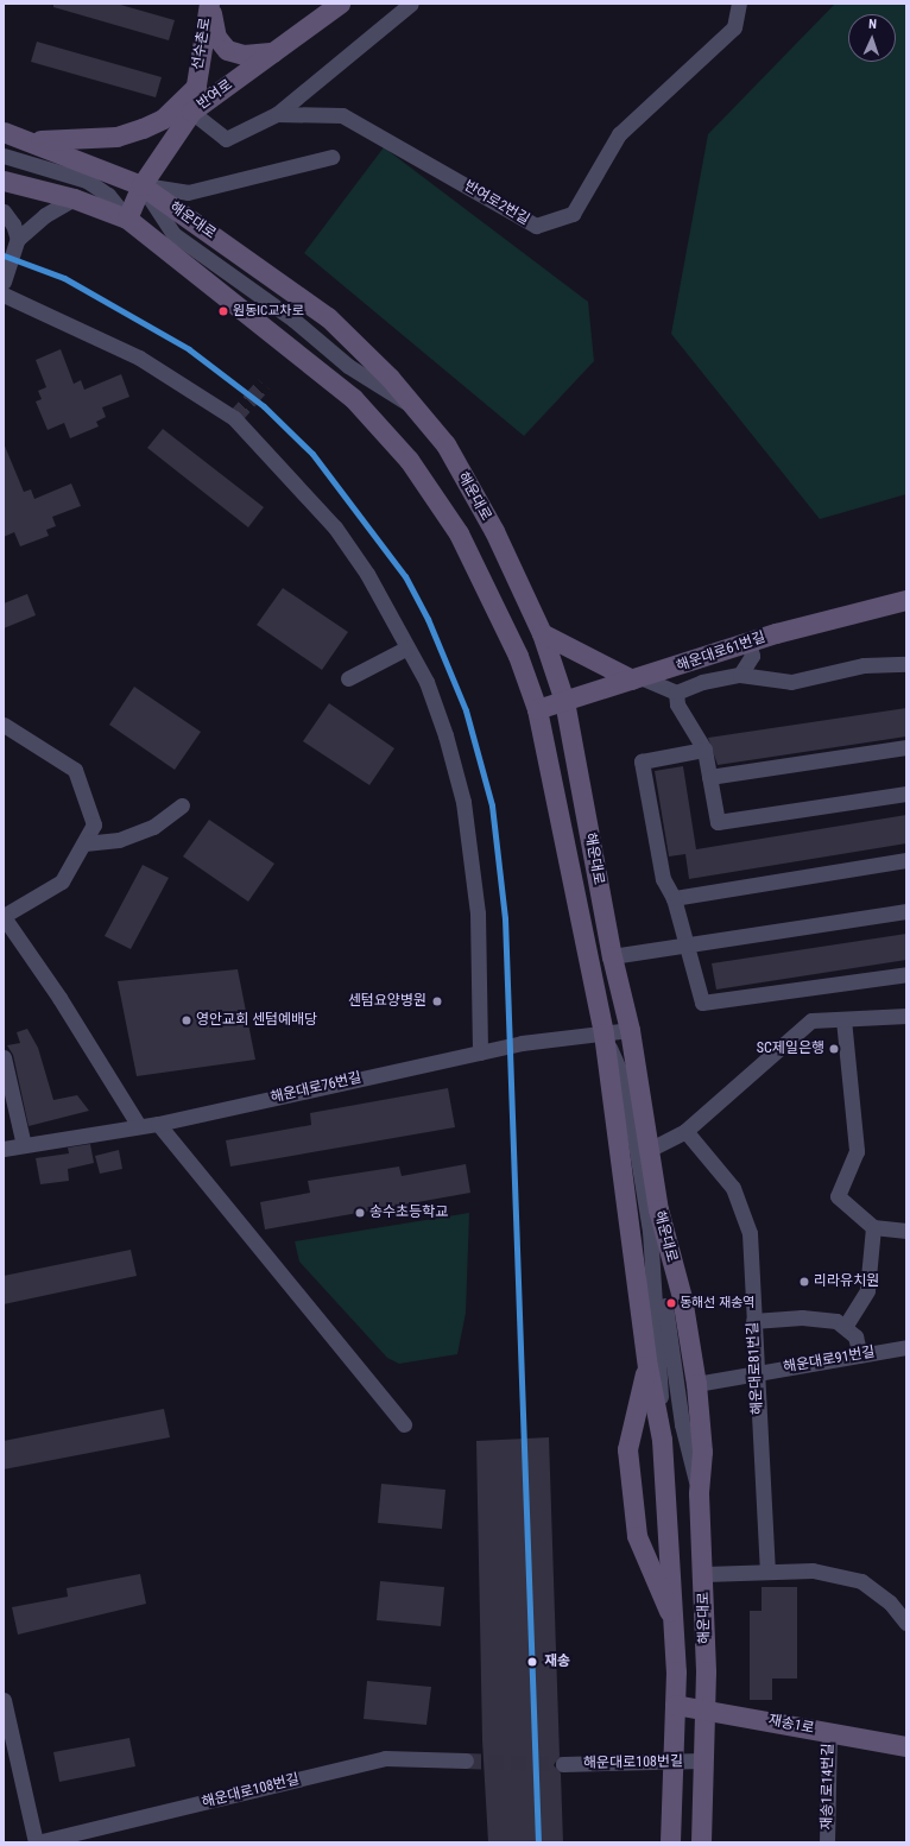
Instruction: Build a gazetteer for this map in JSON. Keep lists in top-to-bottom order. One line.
{"streets":{"main road":["선수촌로","반여로","해운대로","해운대로61번길","재송1로"],"street":["반여로2번길","해운대로76번길","해운대로91번길","해운대로81번길","해운대로108번길","재송1로14번길"]},"crossings":[["선수촌로","반여로"],["반여로","해운대로"],["해운대로","해운대로61번길"],["해운대로","해운대로76번길"],["해운대로","해운대로91번길"],["해운대로","재송1로"],["해운대로","해운대로108번길"],["해운대로91번길","해운대로81번길"],["재송1로","재송1로14번길"]],"places":["원동IC교차로","센텀요양병원","영안교회 센텀예배당","SC제일은행","송수초등학교","리라유치원","동해선 재송역","재송"],"north":"top"}
